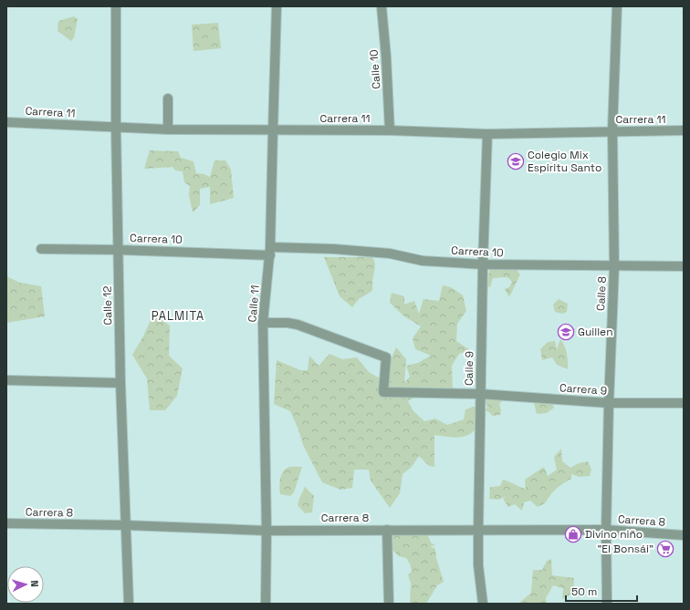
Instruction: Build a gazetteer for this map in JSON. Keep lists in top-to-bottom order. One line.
{"streets":{"street":["Calle 10","Carrera 11","Carrera 10","Calle 8","Calle 11","Calle 12","Calle 9","Carrera 9","Carrera 8"]},"crossings":[["Calle 10","Carrera 11"],["Carrera 11","Calle 8"],["Carrera 11","Calle 11"],["Carrera 11","Calle 12"],["Carrera 11","Calle 9"],["Carrera 10","Calle 8"],["Carrera 10","Calle 11"],["Carrera 10","Calle 12"],["Carrera 10","Calle 9"],["Calle 8","Carrera 9"],["Calle 8","Carrera 8"],["Calle 11","Carrera 9"],["Calle 11","Carrera 8"],["Calle 12","Carrera 8"],["Calle 9","Carrera 9"],["Calle 9","Carrera 8"]],"districts":["PALMITA"],"places":{"school or university":["Colegio Mix Espiritu Santo","Guillen"],"shop":["Divino niño"],"supermarket":["\"El Bonsái\""]},"scale_bar":"50 m","north":"right"}
